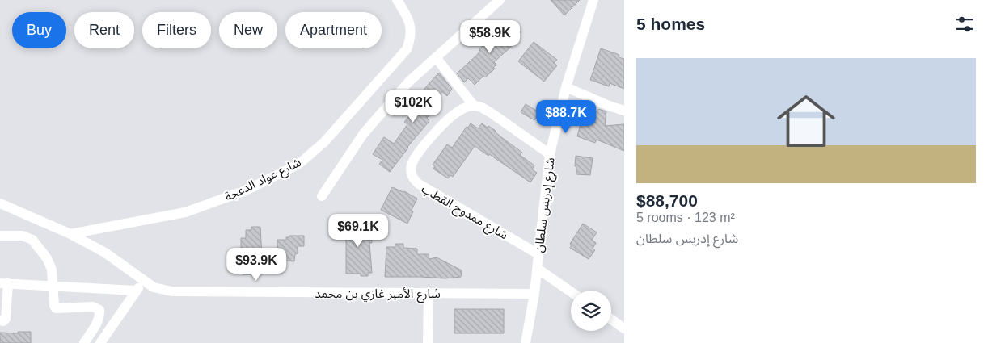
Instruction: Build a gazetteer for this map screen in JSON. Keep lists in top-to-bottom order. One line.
{"streets":{"street":["شارع عواد الدعجة","شارع إدريس سلطان","شارع ممدوح القطب","شارع الأمير غازي بن محمد"]},"crossings":[["شارع عواد الدعجة","شارع الأمير غازي بن محمد"],["شارع إدريس سلطان","شارع ممدوح القطب"],["شارع إدريس سلطان","شارع الأمير غازي بن محمد"]],"page":{"heading":"5 homes","chip":["Buy","Rent","Filters","New","Apartment"],"price":["$58.9K","$102K","$88.7K","$69.1K","$93.9K"],"list":[{"name":"$88,700","note":"5 rooms · 123 m² · شارع إدريس سلطان"}]}}
